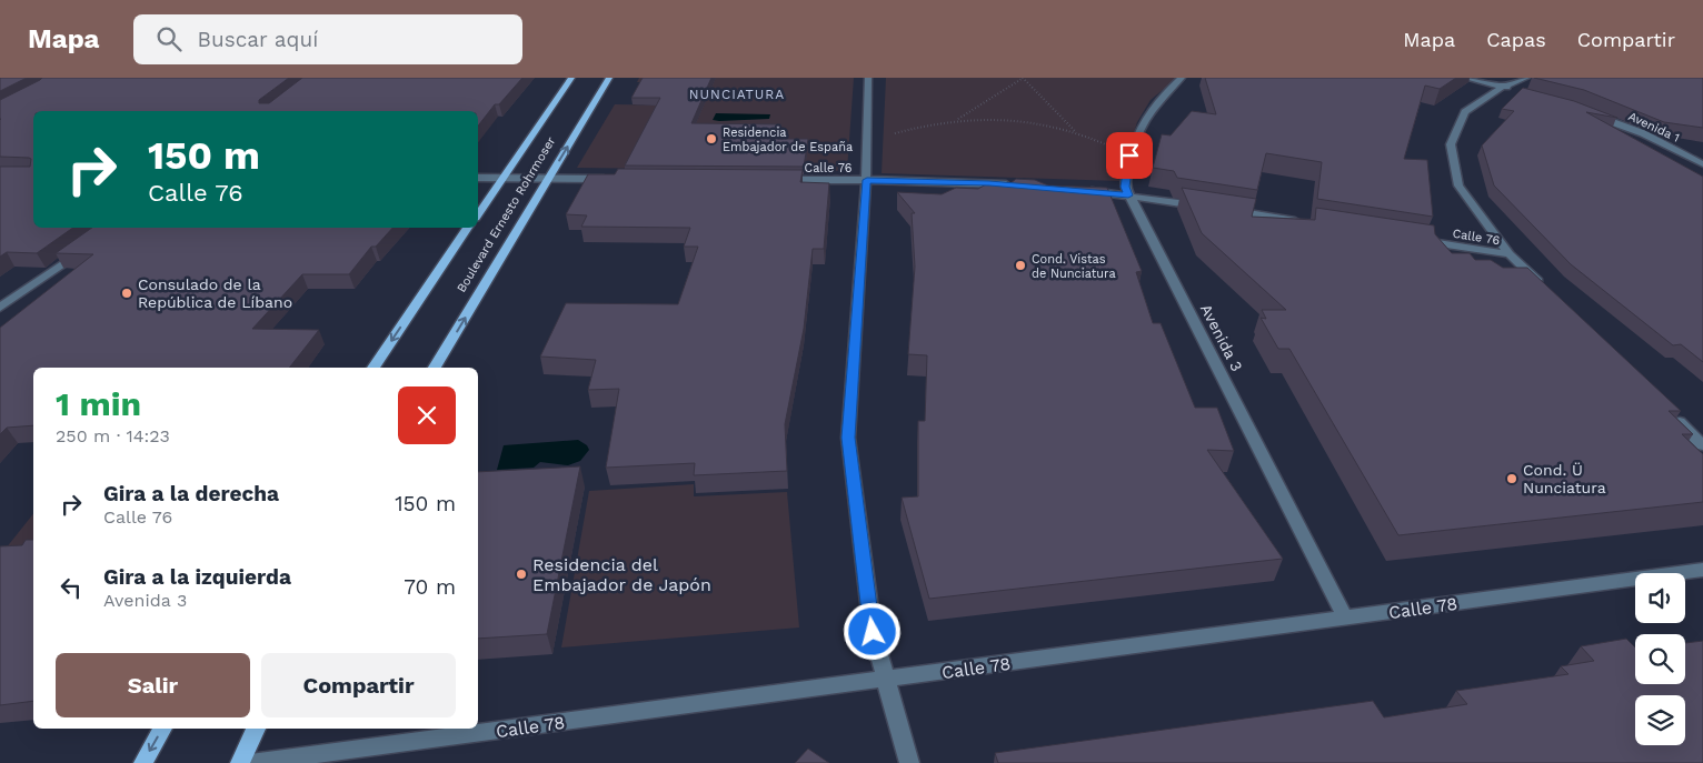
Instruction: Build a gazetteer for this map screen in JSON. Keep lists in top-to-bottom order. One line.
{"streets":{"main road":["Boulevard Ernesto Rohrmoser"],"street":["Avenida 1","Calle 76","Avenida 3","Calle 78"]},"crossings":[["Avenida 3","Calle 78"]],"districts":["NUNCIATURA"],"places":["Residencia Embajador de España","Cond. Vistas de Nunciatura","Consulado de la República de Líbano","Cond. Ü Nunciatura","Residencia del Embajador de Japón"],"page":{"header":"Mapa","search":"Buscar aquí","nav":["Mapa","Capas","Compartir"],"turn":["150 m","Calle 76"],"heading":["1 min","250 m · 14:23"],"list":[{"name":"Gira a la derecha","note":"Calle 76","value":"150 m"},{"name":"Gira a la izquierda","note":"Avenida 3","value":"70 m"}],"buttons":["Salir","Compartir"]}}
